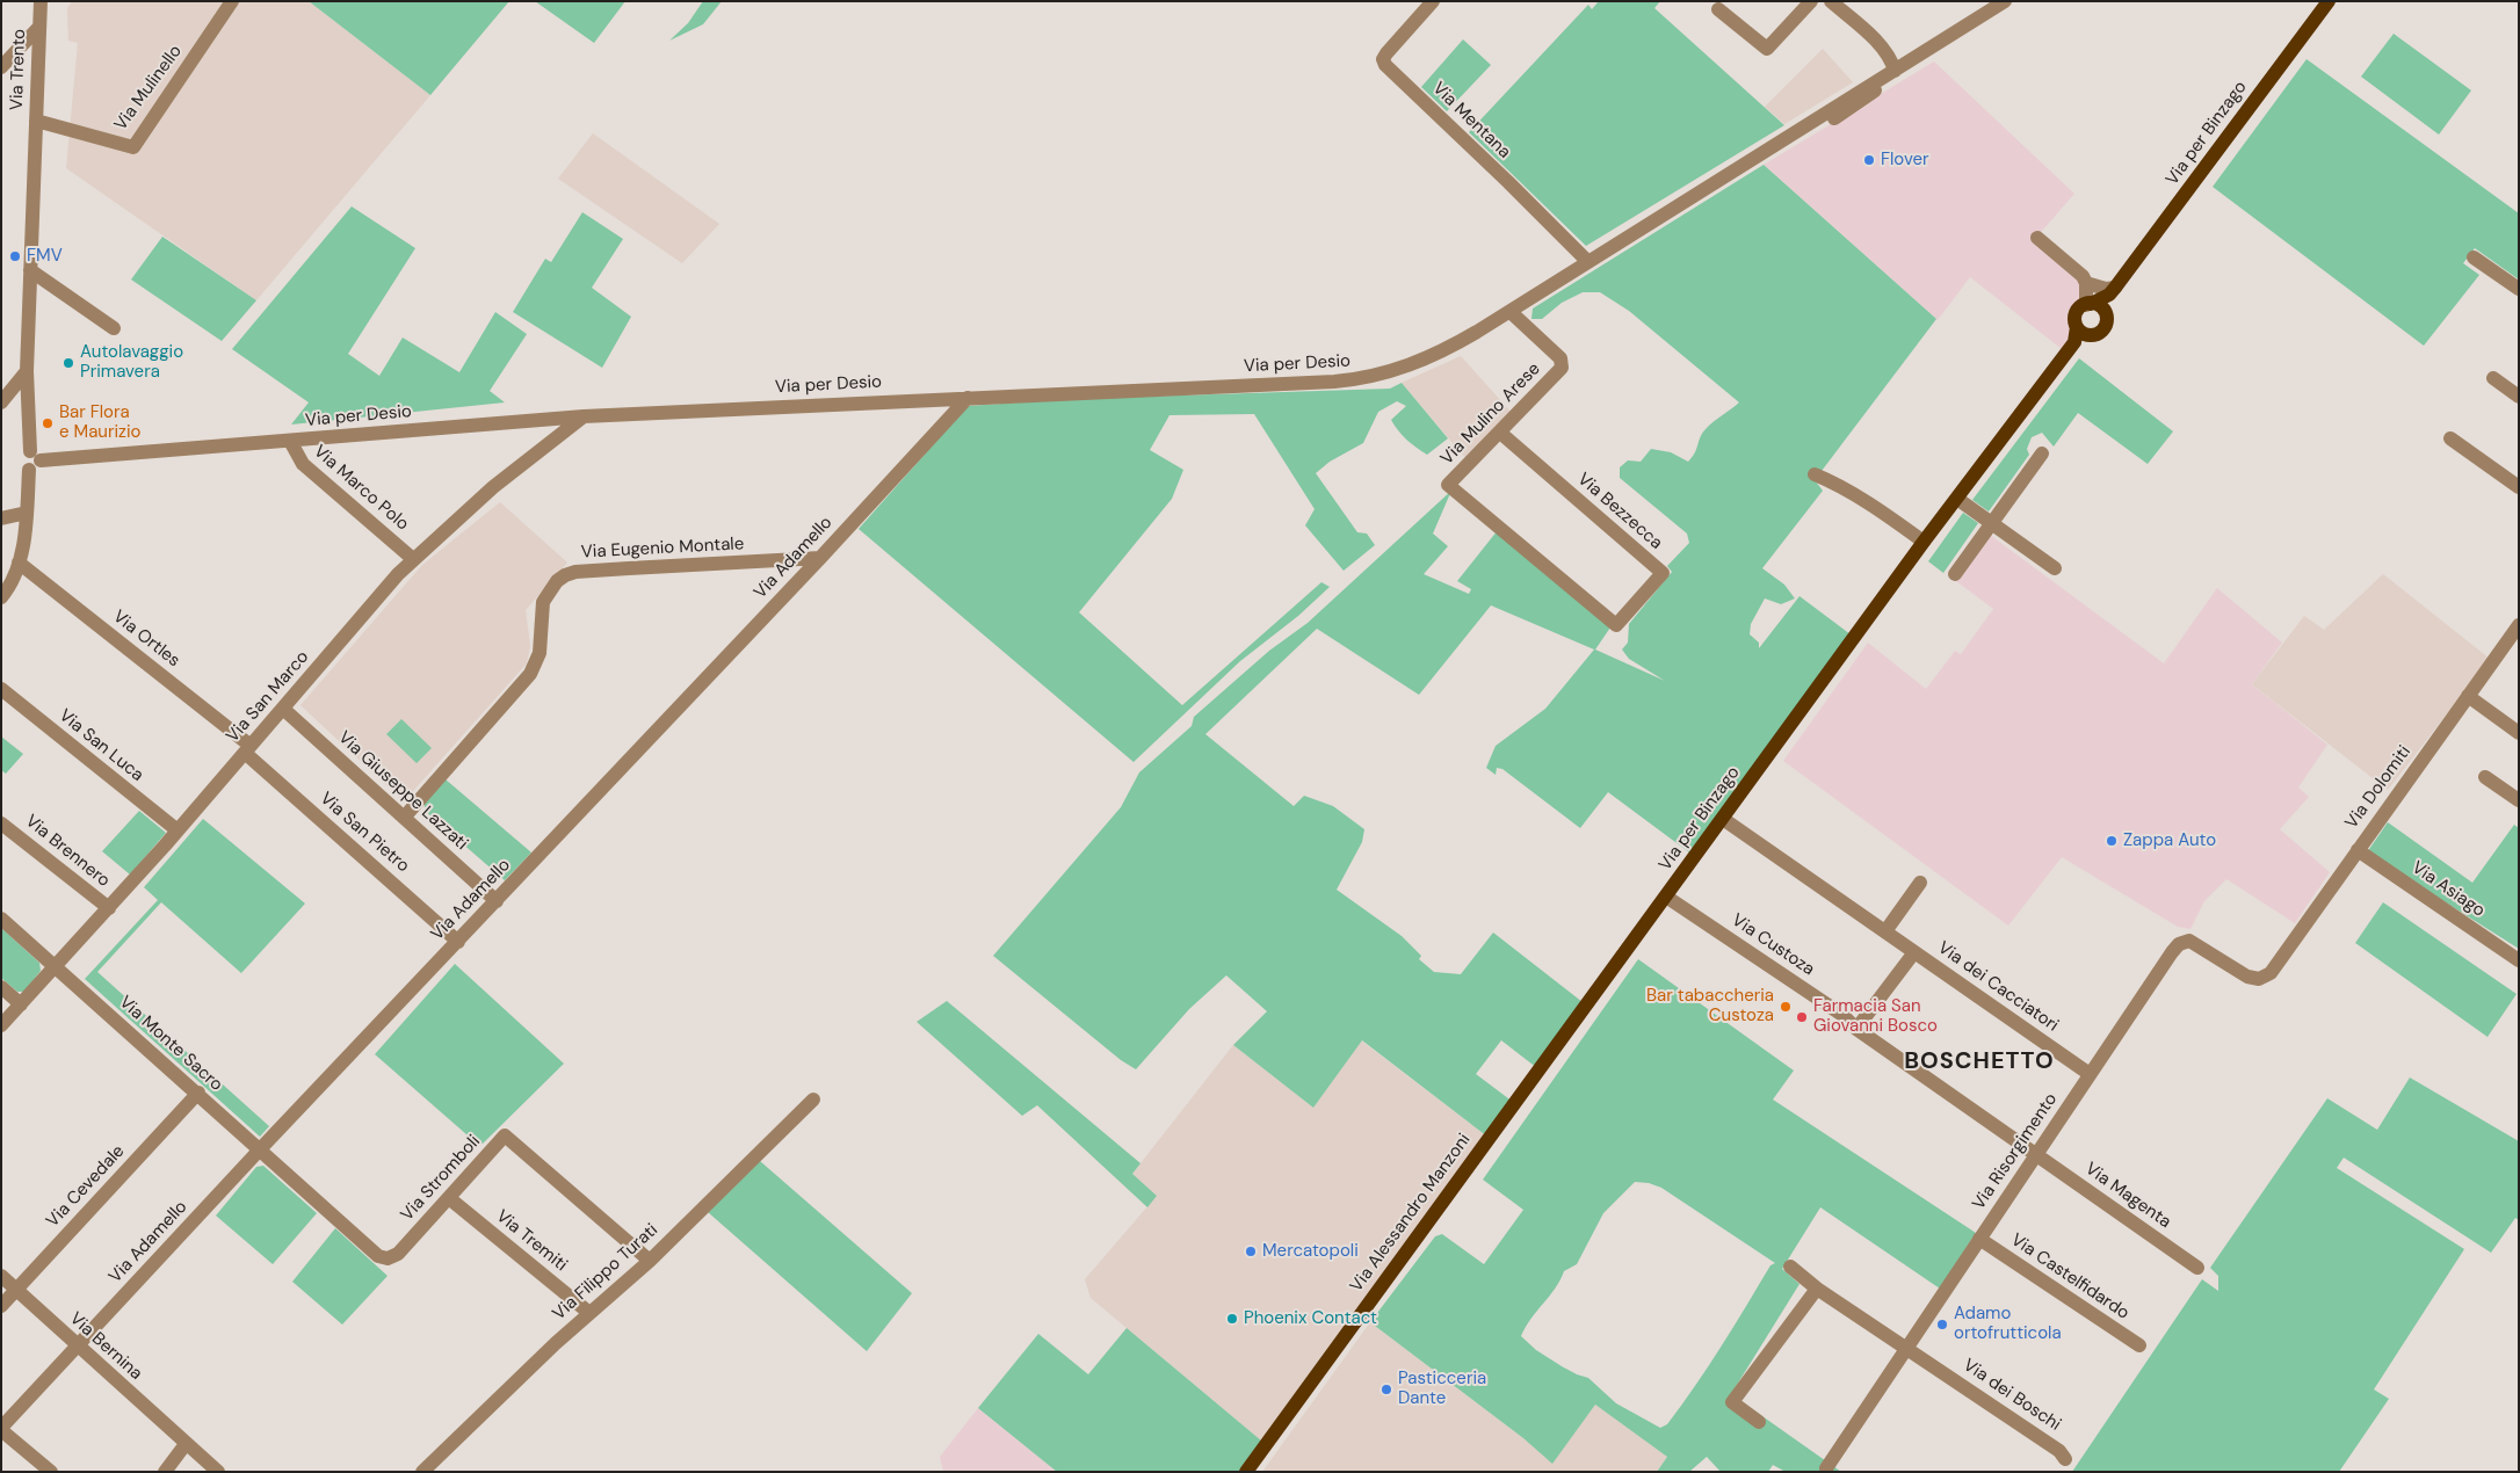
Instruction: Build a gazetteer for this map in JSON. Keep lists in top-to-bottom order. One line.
{"streets":{"main road":["Via per Binzago","Via Alessandro Manzoni"],"street":["Via Trento","Via Mulinello","Via Mentana","Via per Desio","Via Mulino Arese","Via Marco Polo","Via Bezzecca","Via Eugenio Montale","Via Adamello","Via Ortles","Via San Marco","Via San Luca","Via Dolomiti","Via Giuseppe Lazzati","Via San Pietro","Via Brennero","Via Asiago","Via Custoza","Via dei Cacciatori","Via Monte Sacro","Via Risorgimento","Via Stromboli","Via Cevedale","Via Magenta","Via Tremiti","Via Filippo Turati","Via Castelfidardo","Via Bernina","Via dei Boschi"]},"crossings":[["Via Trento","Via Mulinello"],["Via Trento","Via per Desio"],["Via Trento","Via Ortles"],["Via Mentana","Via per Desio"],["Via per Binzago","Via Custoza"],["Via per Binzago","Via dei Cacciatori"],["Via per Binzago","Via Alessandro Manzoni"],["Via per Desio","Via Mulino Arese"],["Via per Desio","Via Marco Polo"],["Via per Desio","Via Adamello"],["Via per Desio","Via San Marco"],["Via Mulino Arese","Via Bezzecca"],["Via Marco Polo","Via San Marco"],["Via Eugenio Montale","Via Adamello"],["Via Eugenio Montale","Via Giuseppe Lazzati"],["Via Adamello","Via Giuseppe Lazzati"],["Via Adamello","Via San Pietro"],["Via Adamello","Via Monte Sacro"],["Via Adamello","Via Stromboli"],["Via Adamello","Via Bernina"],["Via Ortles","Via San Marco"],["Via Ortles","Via San Pietro"],["Via San Marco","Via San Luca"],["Via San Marco","Via Giuseppe Lazzati"],["Via San Marco","Via San Pietro"],["Via San Marco","Via Brennero"],["Via San Marco","Via Monte Sacro"],["Via Dolomiti","Via Asiago"],["Via Dolomiti","Via Risorgimento"],["Via Custoza","Via Risorgimento"],["Via Custoza","Via Magenta"],["Via dei Cacciatori","Via Risorgimento"],["Via Monte Sacro","Via Stromboli"],["Via Monte Sacro","Via Cevedale"],["Via Risorgimento","Via Magenta"],["Via Risorgimento","Via Castelfidardo"],["Via Risorgimento","Via dei Boschi"],["Via Stromboli","Via Tremiti"],["Via Stromboli","Via Filippo Turati"],["Via Cevedale","Via Bernina"],["Via Tremiti","Via Filippo Turati"]],"districts":["BOSCHETTO"],"places":["Flover","FMV","Autolavaggio Primavera","Bar Flora e Maurizio","Zappa Auto","Bar tabaccheria Custoza","Farmacia San Giovanni Bosco","Mercatopoli","Phoenix Contact","Adamo ortofrutticola","Pasticceria Dante"]}
